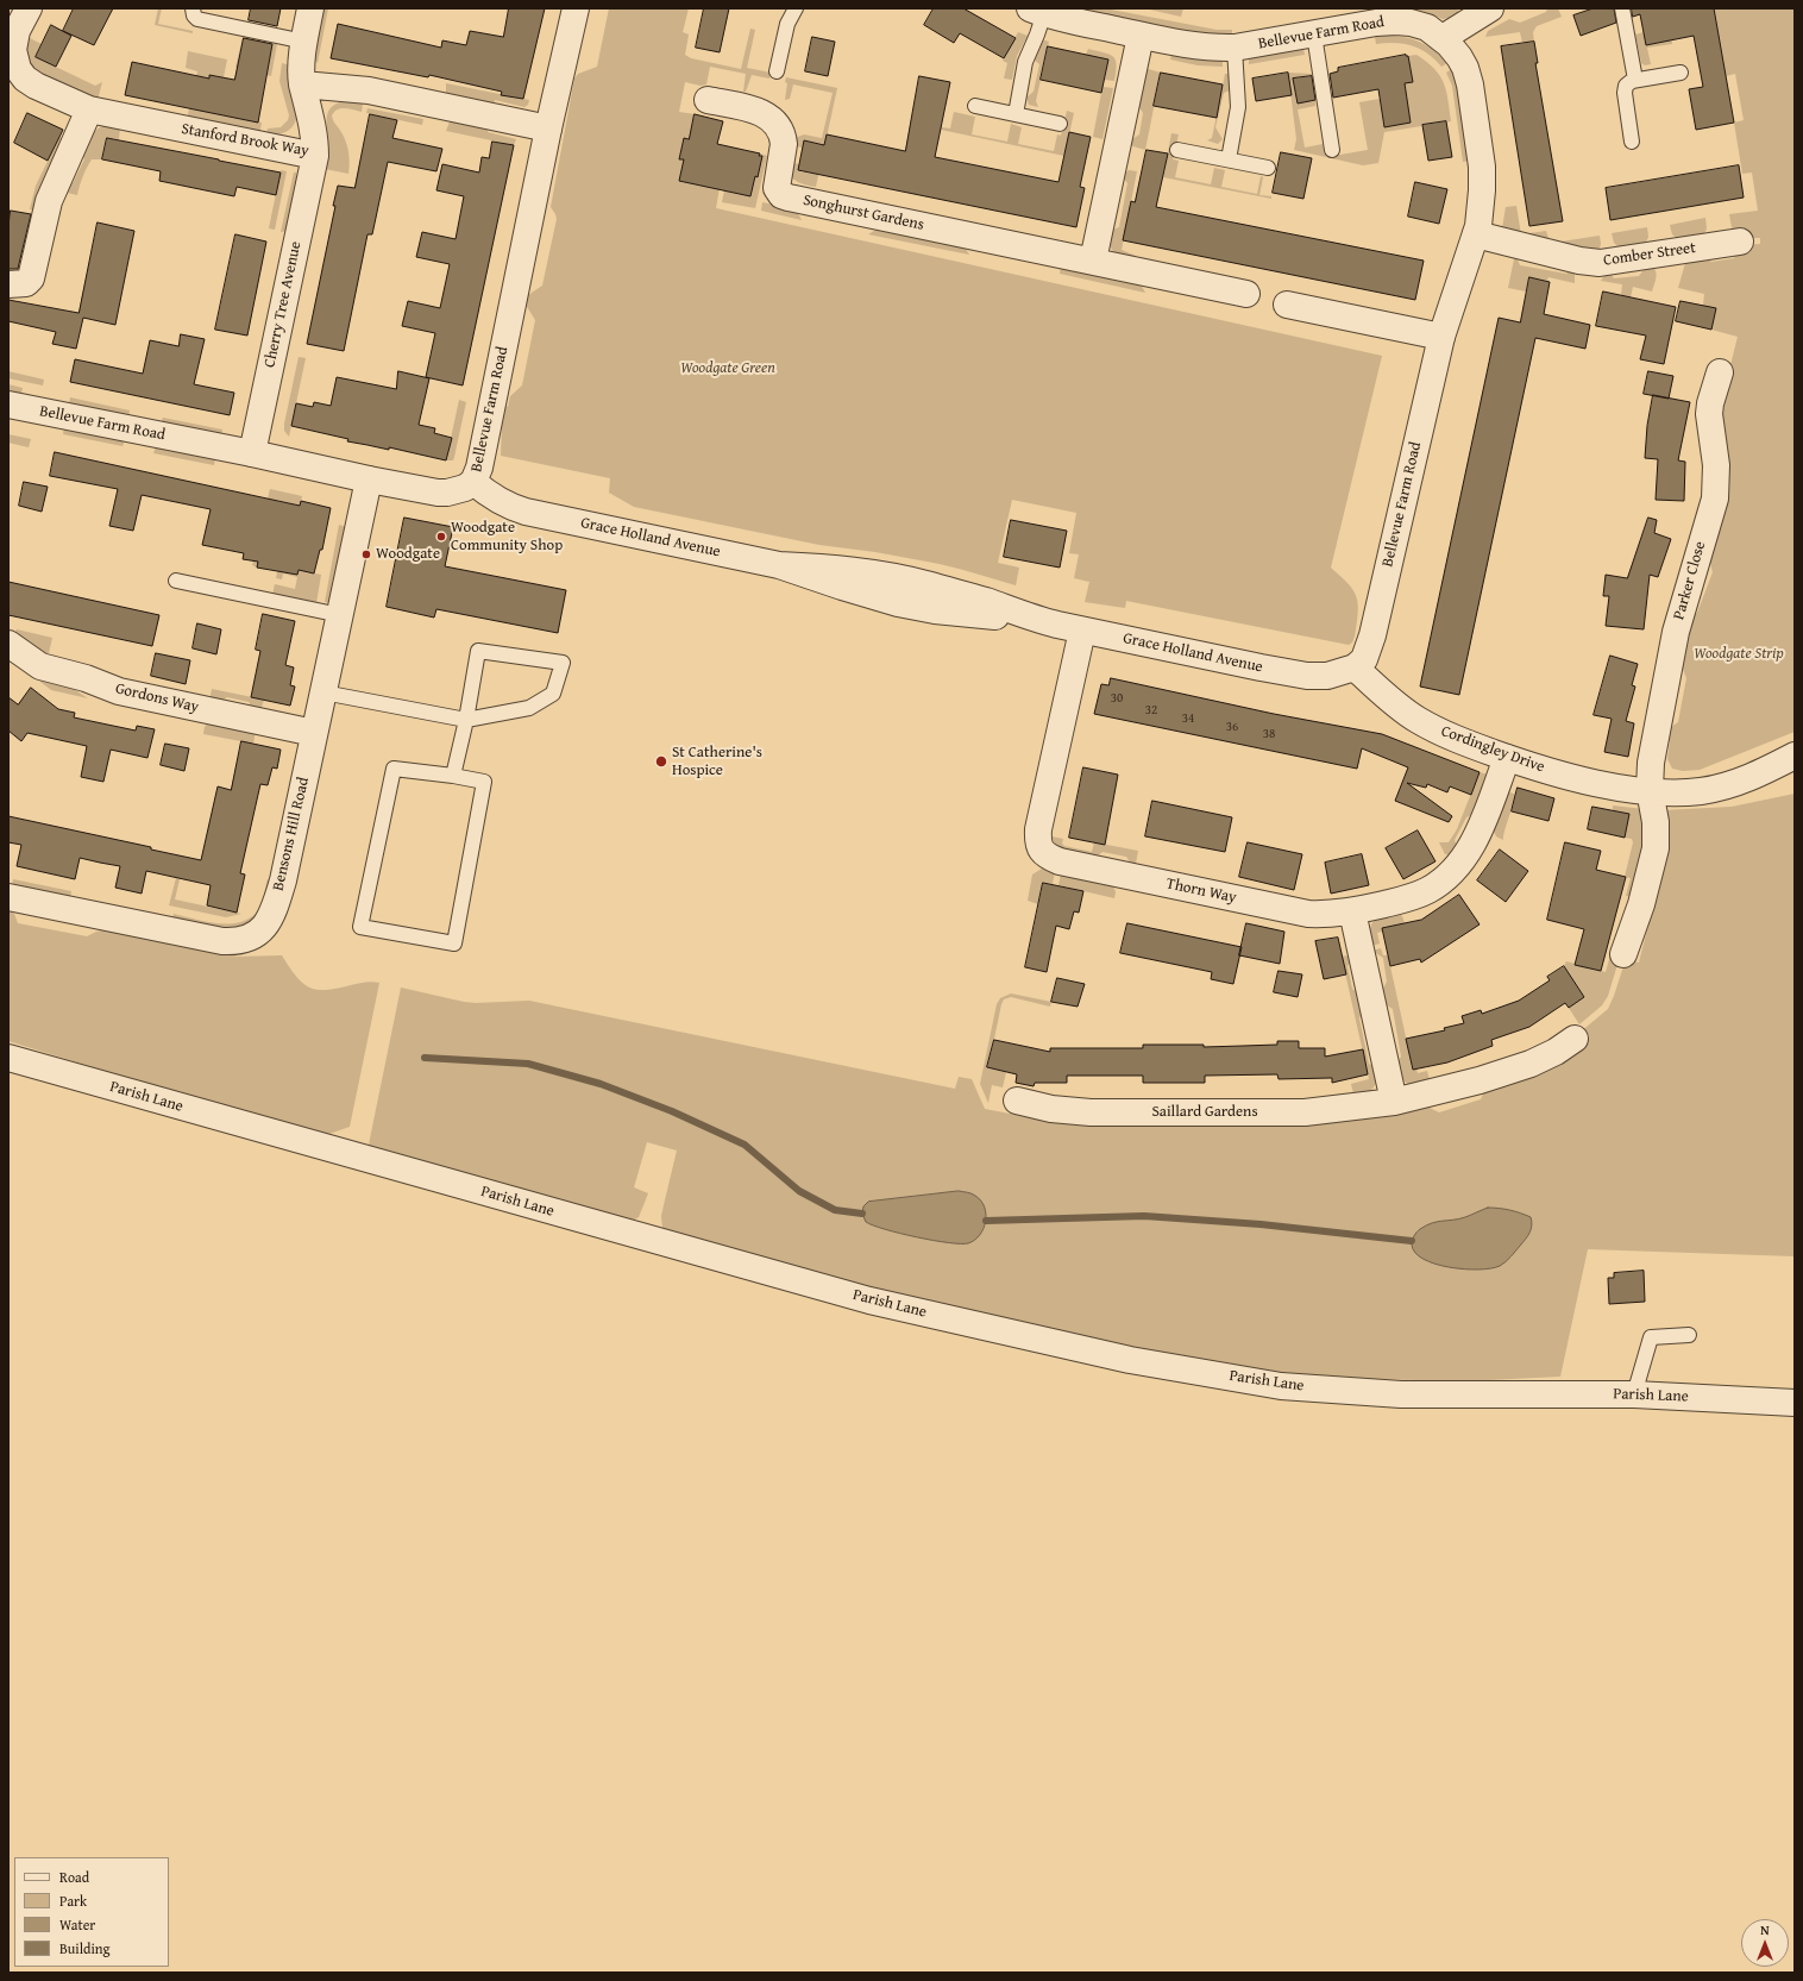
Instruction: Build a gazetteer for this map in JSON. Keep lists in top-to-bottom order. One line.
{"streets":{"street":["Bellevue Farm Road","Stanford Brook Way","Songhurst Gardens","Comber Street","Cherry Tree Avenue","Grace Holland Avenue","Parker Close","Gordons Way","Cordingley Drive","Bensons Hill Road","Thorn Way","Parish Lane","Saillard Gardens"]},"crossings":[["Bellevue Farm Road","Comber Street"],["Bellevue Farm Road","Cherry Tree Avenue"],["Bellevue Farm Road","Grace Holland Avenue"],["Bellevue Farm Road","Cordingley Drive"],["Bellevue Farm Road","Bensons Hill Road"],["Stanford Brook Way","Cherry Tree Avenue"],["Grace Holland Avenue","Cordingley Drive"],["Grace Holland Avenue","Thorn Way"],["Parker Close","Cordingley Drive"],["Gordons Way","Bensons Hill Road"],["Cordingley Drive","Thorn Way"]],"parks":["Woodgate Green","Woodgate Strip"],"places":["Woodgate Community Shop","Woodgate","St Catherine's Hospice"],"house_numbers":["30","32","34","36","38"],"legend":["Road","Park","Water","Building"],"north":"top"}
